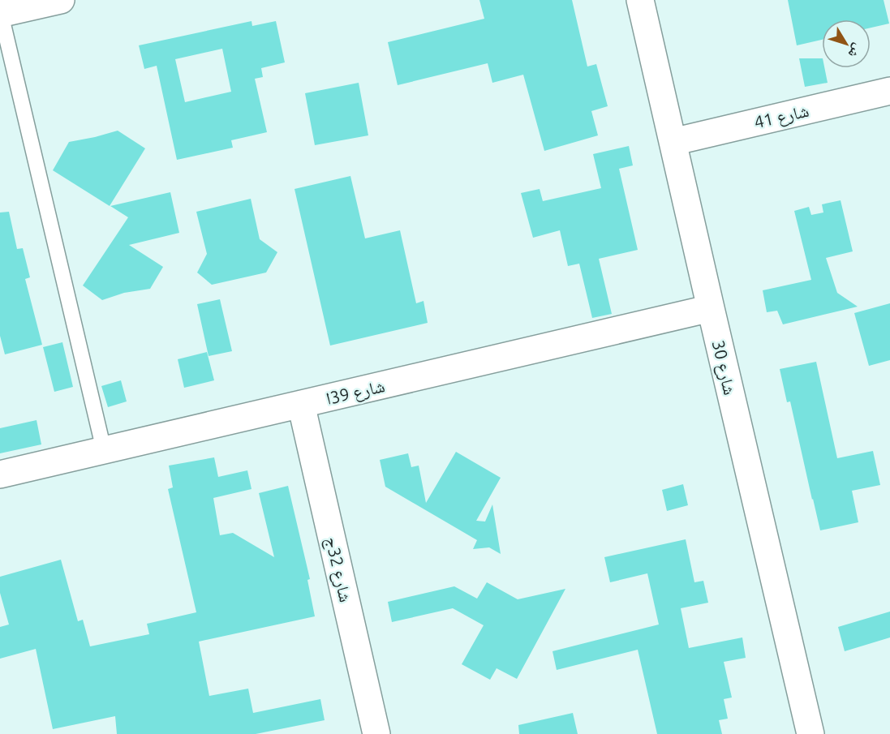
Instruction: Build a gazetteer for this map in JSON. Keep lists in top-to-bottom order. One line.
{"streets":{"street":["شارع 41","شارع 30","شارع 39ا","شارع 32ج"]},"crossings":[["شارع 41","شارع 30"],["شارع 30","شارع 39ا"],["شارع 39ا","شارع 32ج"]],"north":"bottom right"}
